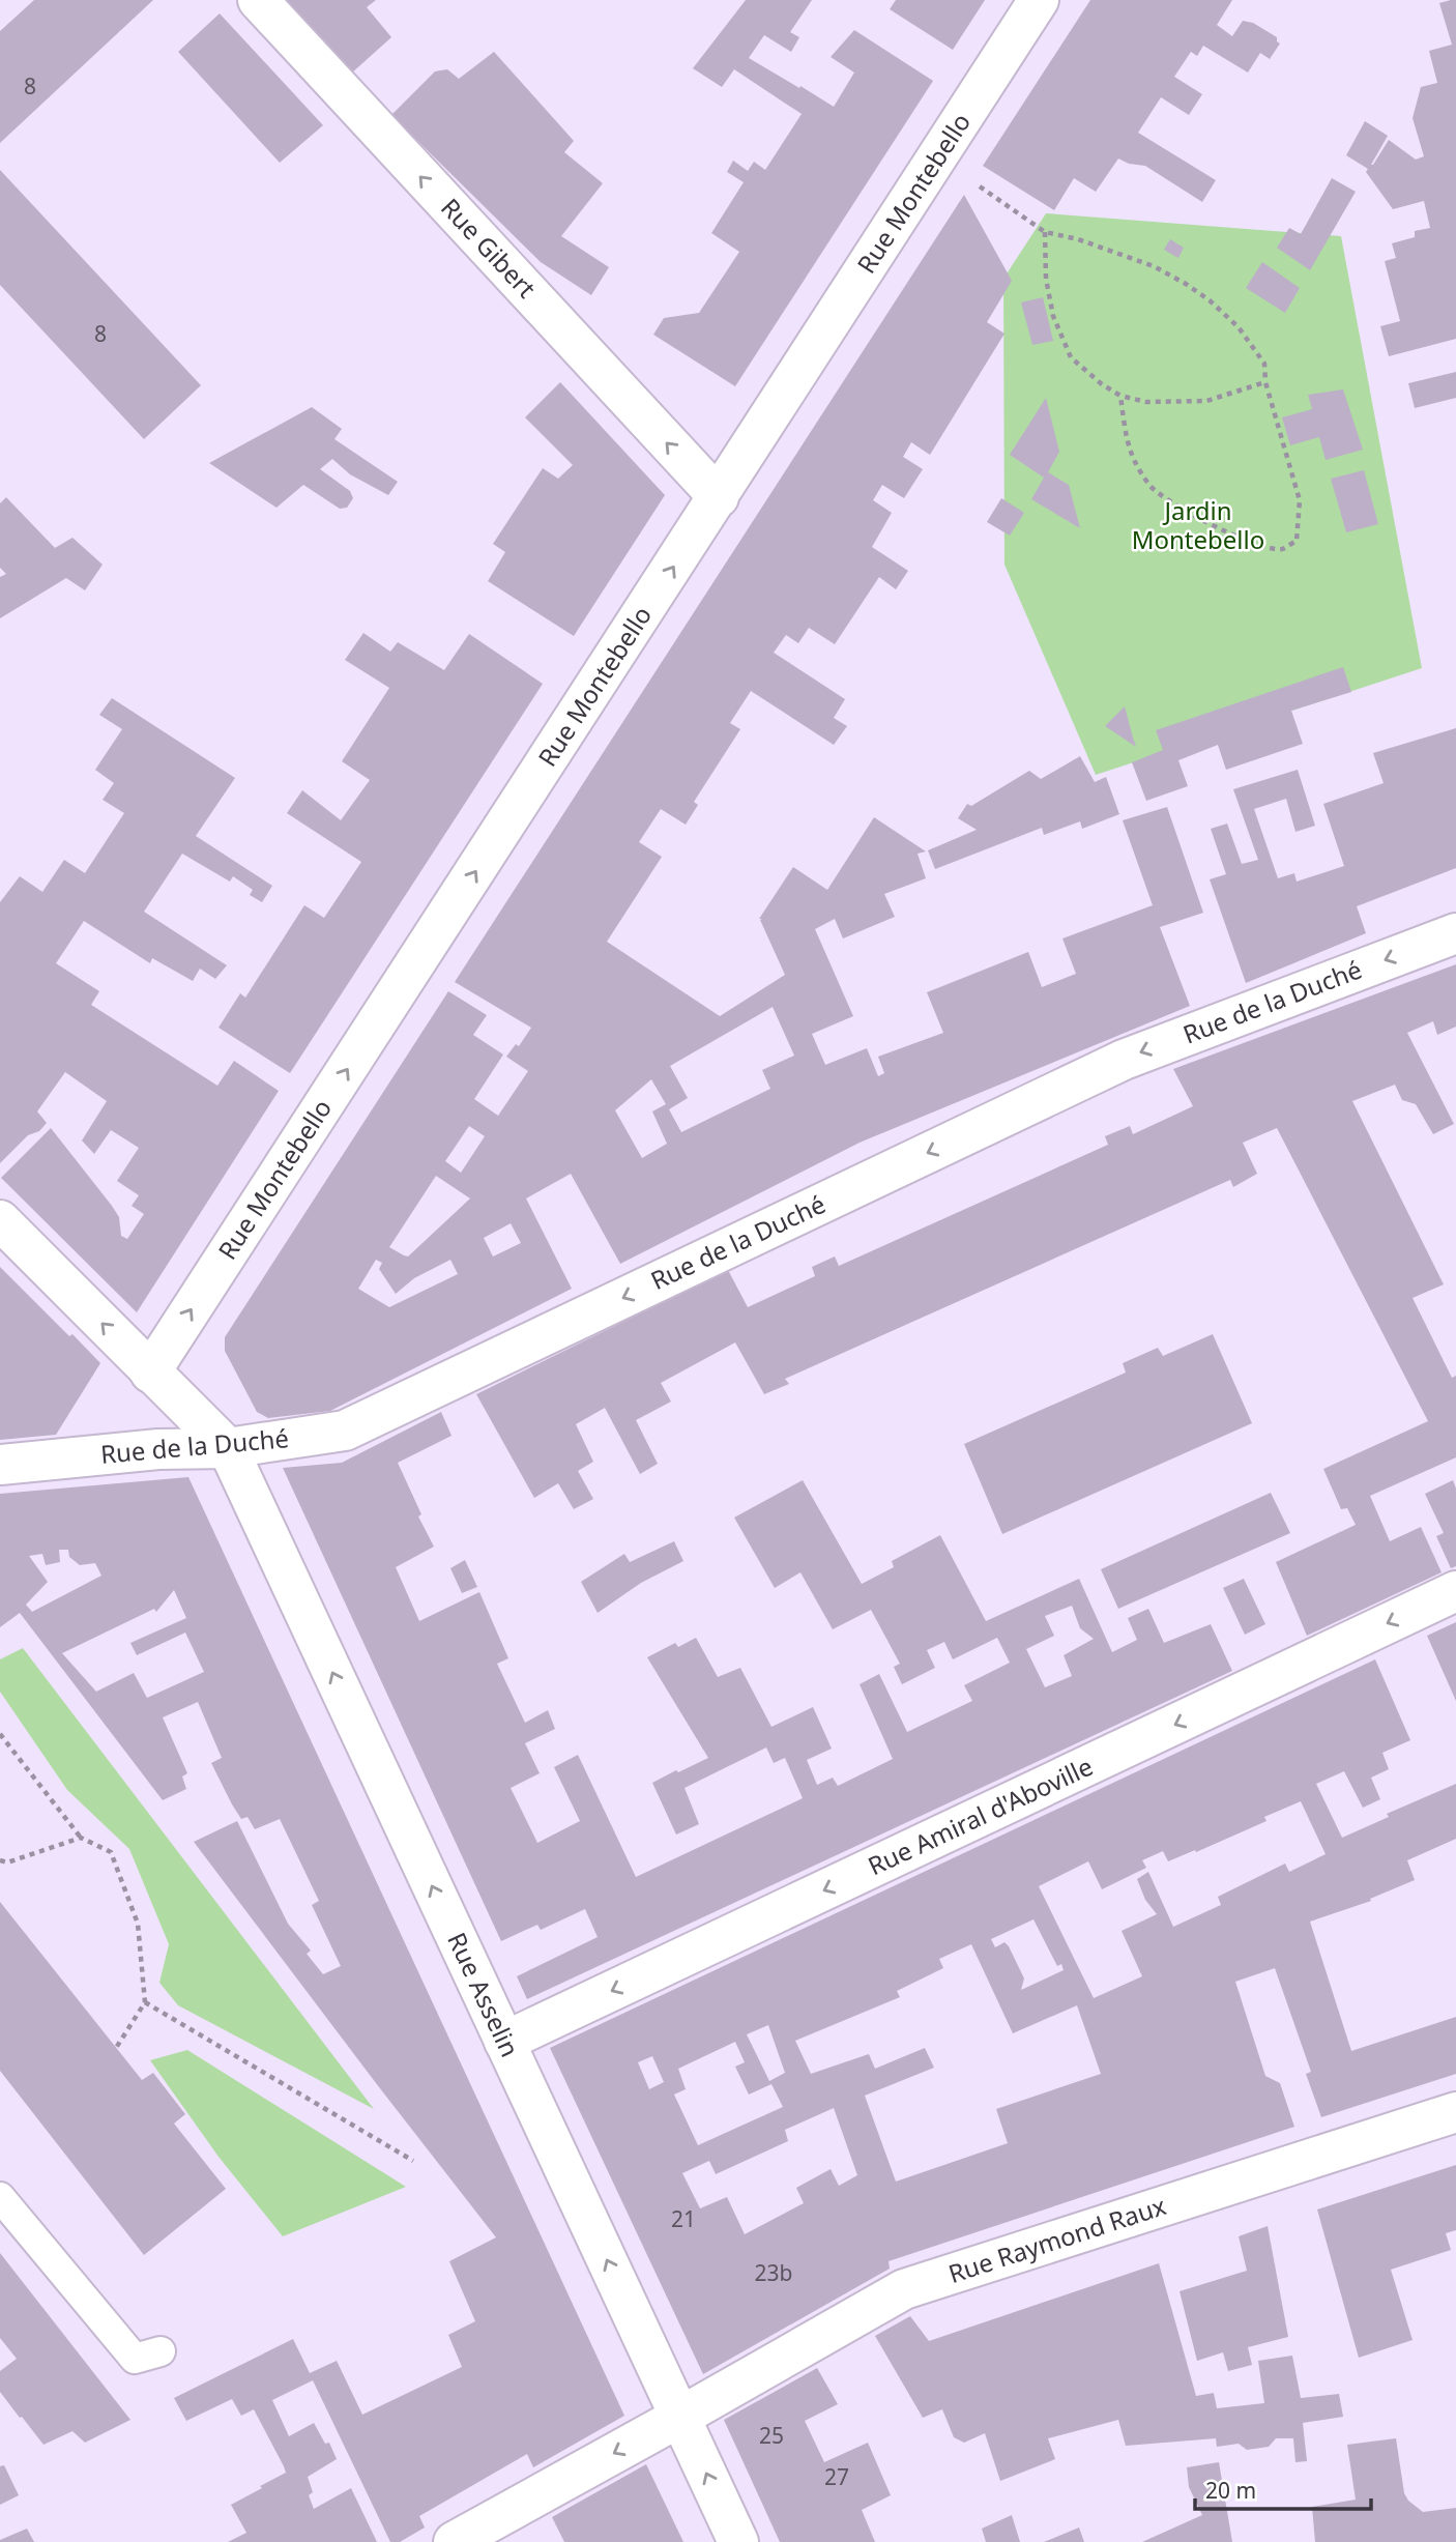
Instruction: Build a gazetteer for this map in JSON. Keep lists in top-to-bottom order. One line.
{"streets":{"street":["Rue Montebello","Rue Gibert","Rue de la Duché","Rue Amiral d'Aboville","Rue Asselin","Rue Raymond Raux"]},"crossings":[["Rue Montebello","Rue Gibert"],["Rue de la Duché","Rue Asselin"],["Rue Amiral d'Aboville","Rue Asselin"],["Rue Asselin","Rue Raymond Raux"]],"one_way":["Rue Montebello","Rue Gibert","Rue de la Duché","Rue Amiral d'Aboville","Rue Asselin"],"parks":["Jardin Montebello"],"house_numbers":["8","8","21","23b","25","27"],"scale_bar":"20 m"}
